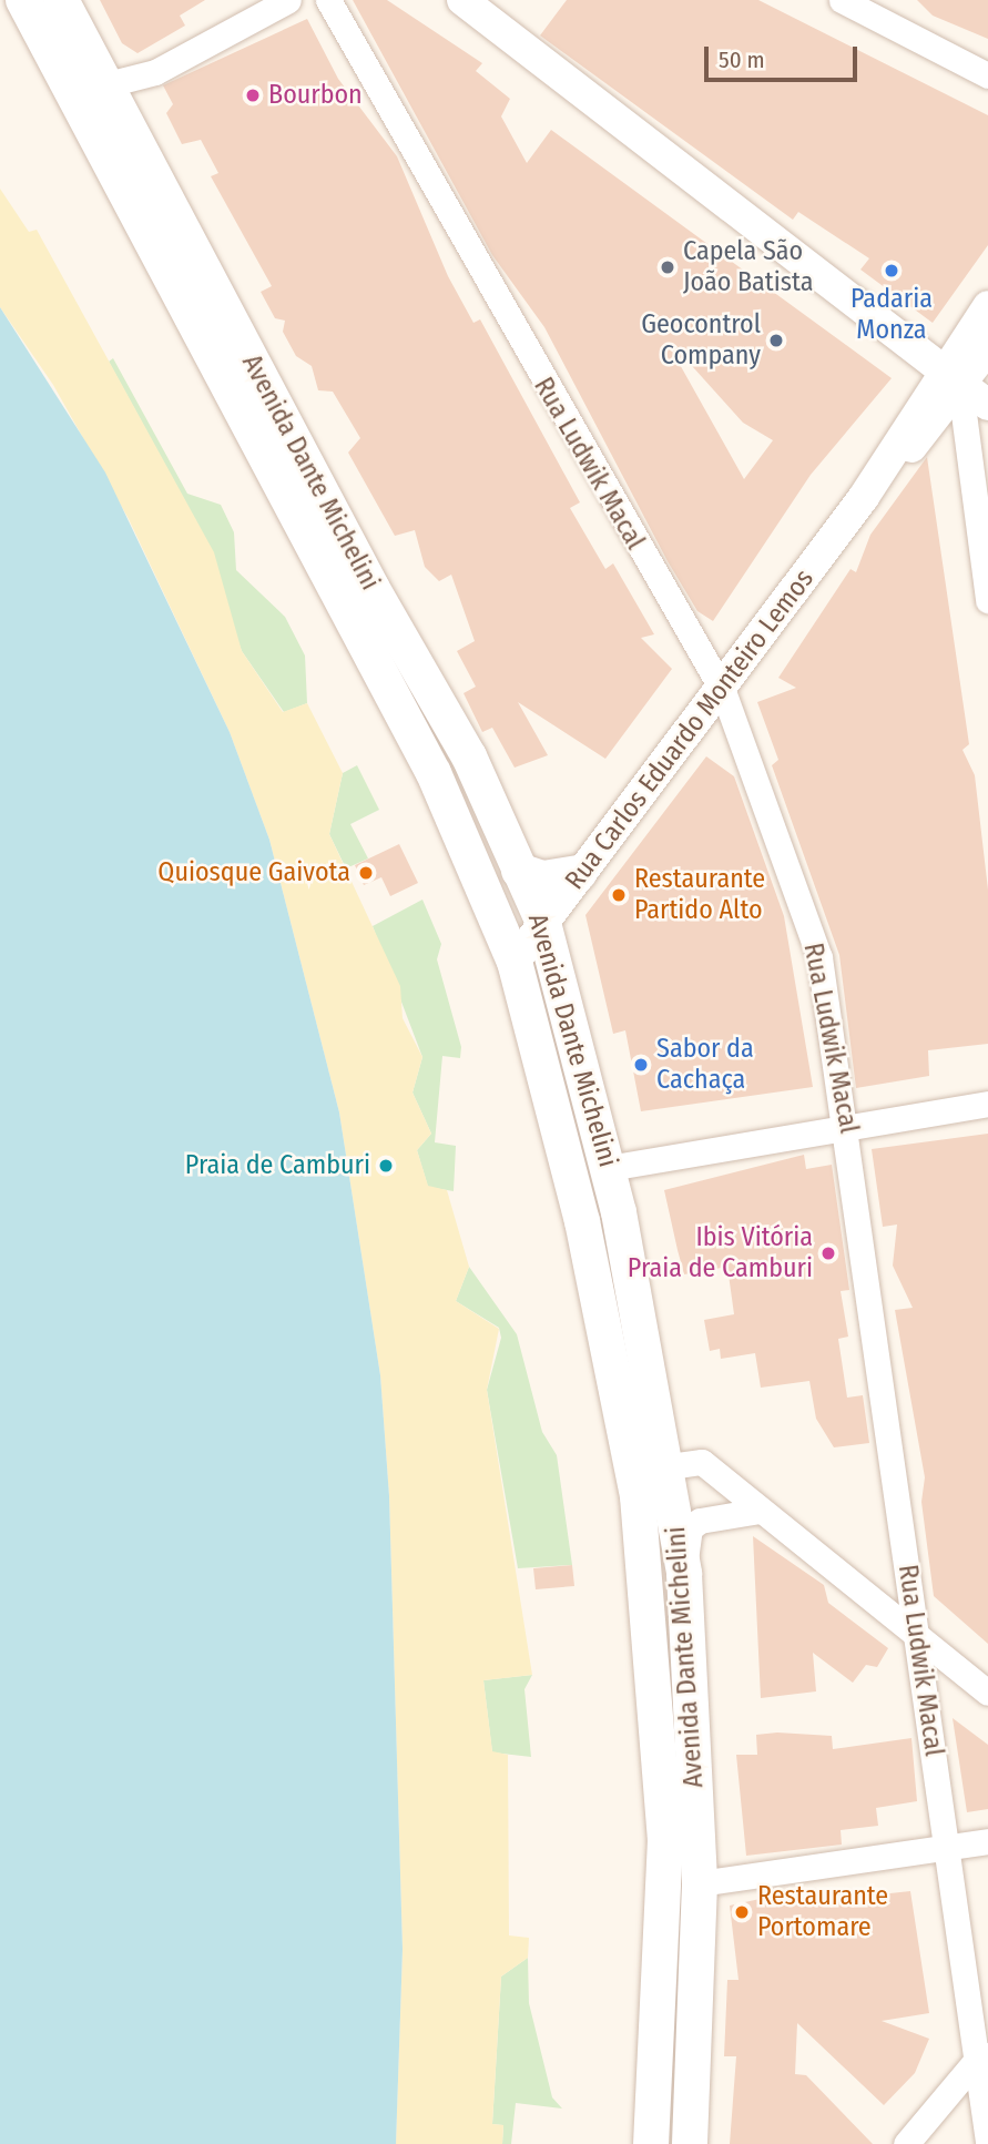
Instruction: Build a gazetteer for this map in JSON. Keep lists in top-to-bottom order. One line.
{"streets":{"main road":["Avenida Dante Michelini"],"street":["Rua Ludwik Macal","Rua Carlos Eduardo Monteiro Lemos"]},"crossings":[["Rua Ludwik Macal","Rua Carlos Eduardo Monteiro Lemos"],["Avenida Dante Michelini","Rua Carlos Eduardo Monteiro Lemos"]],"places":["Bourbon","Capela São João Batista","Padaria Monza","Geocontrol Company","Quiosque Gaivota","Restaurante Partido Alto","Sabor da Cachaça","Praia de Camburi","Ibis Vitória Praia de Camburi","Restaurante Portomare"],"scale_bar":"50 m"}
